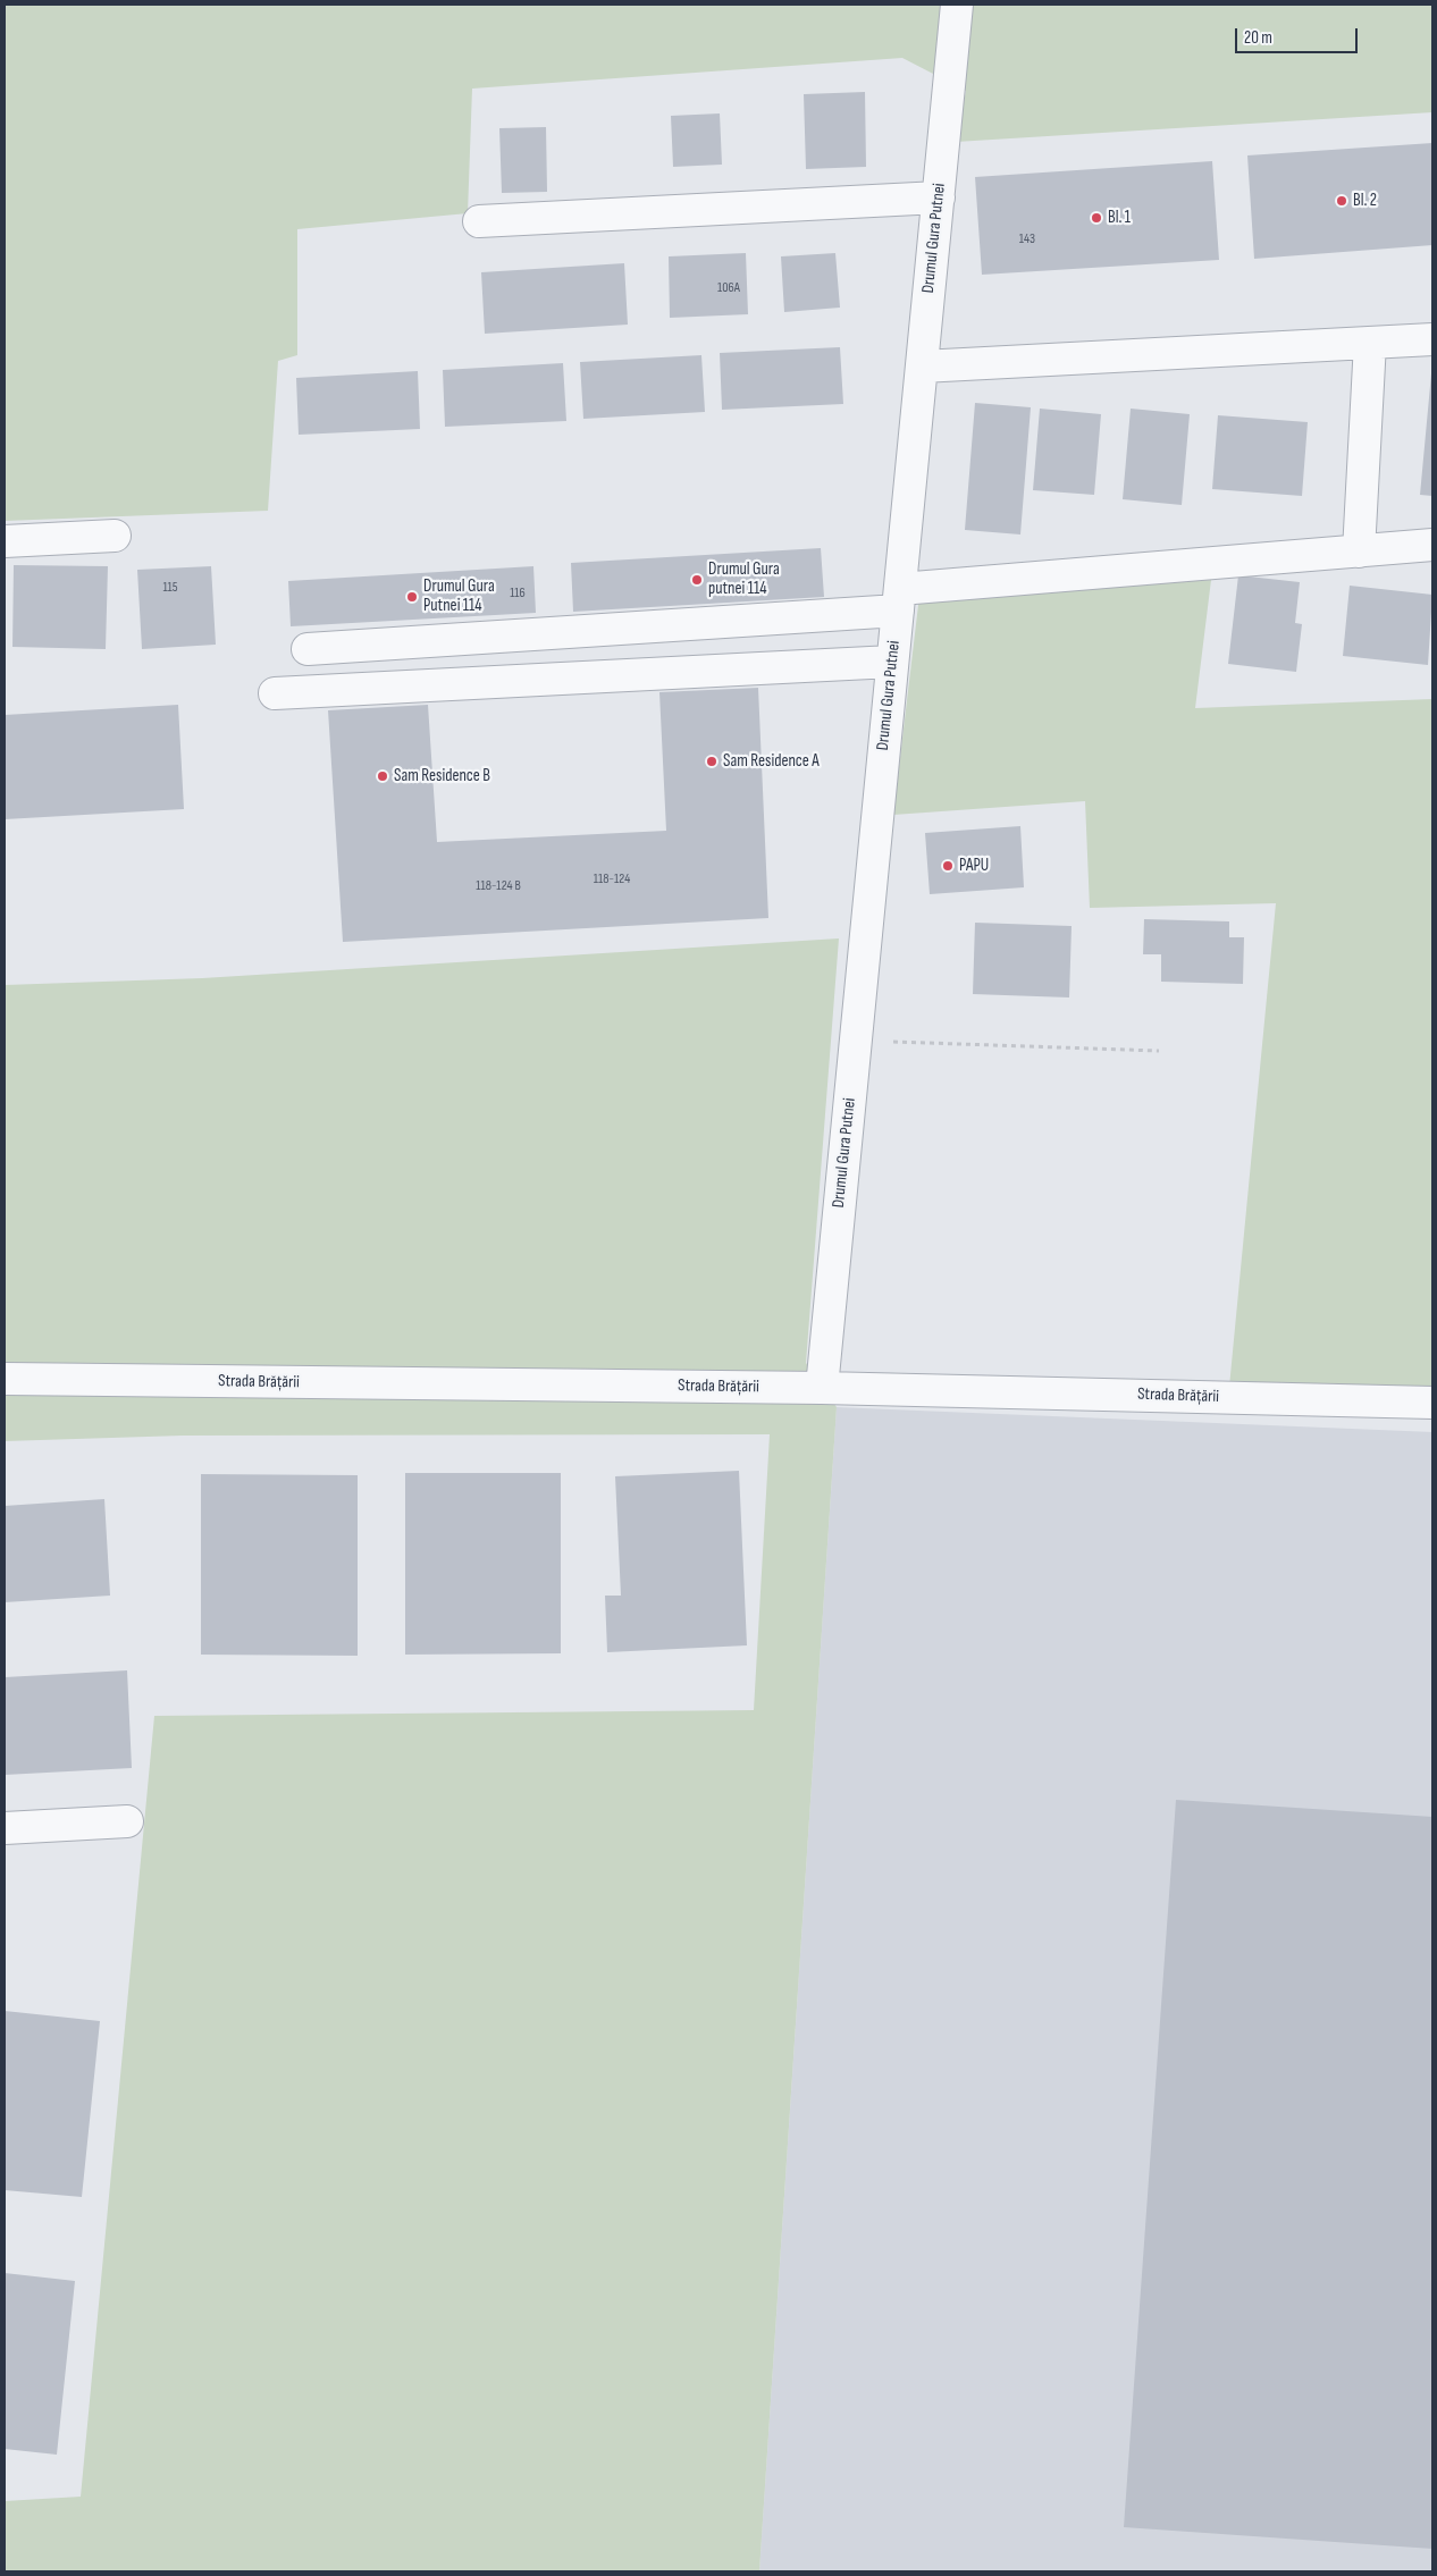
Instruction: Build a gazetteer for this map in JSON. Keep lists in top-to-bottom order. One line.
{"streets":{"street":["Drumul Gura Putnei","Strada Brățării"]},"crossings":[["Drumul Gura Putnei","Strada Brățării"]],"places":["Bl. 2","Bl. 1","Drumul Gura putnei 114","Drumul Gura Putnei 114","Sam Residence A","Sam Residence B","PAPU"],"house_numbers":["143","106A","115","116","118-124","118-124 B"],"scale_bar":"20 m"}
